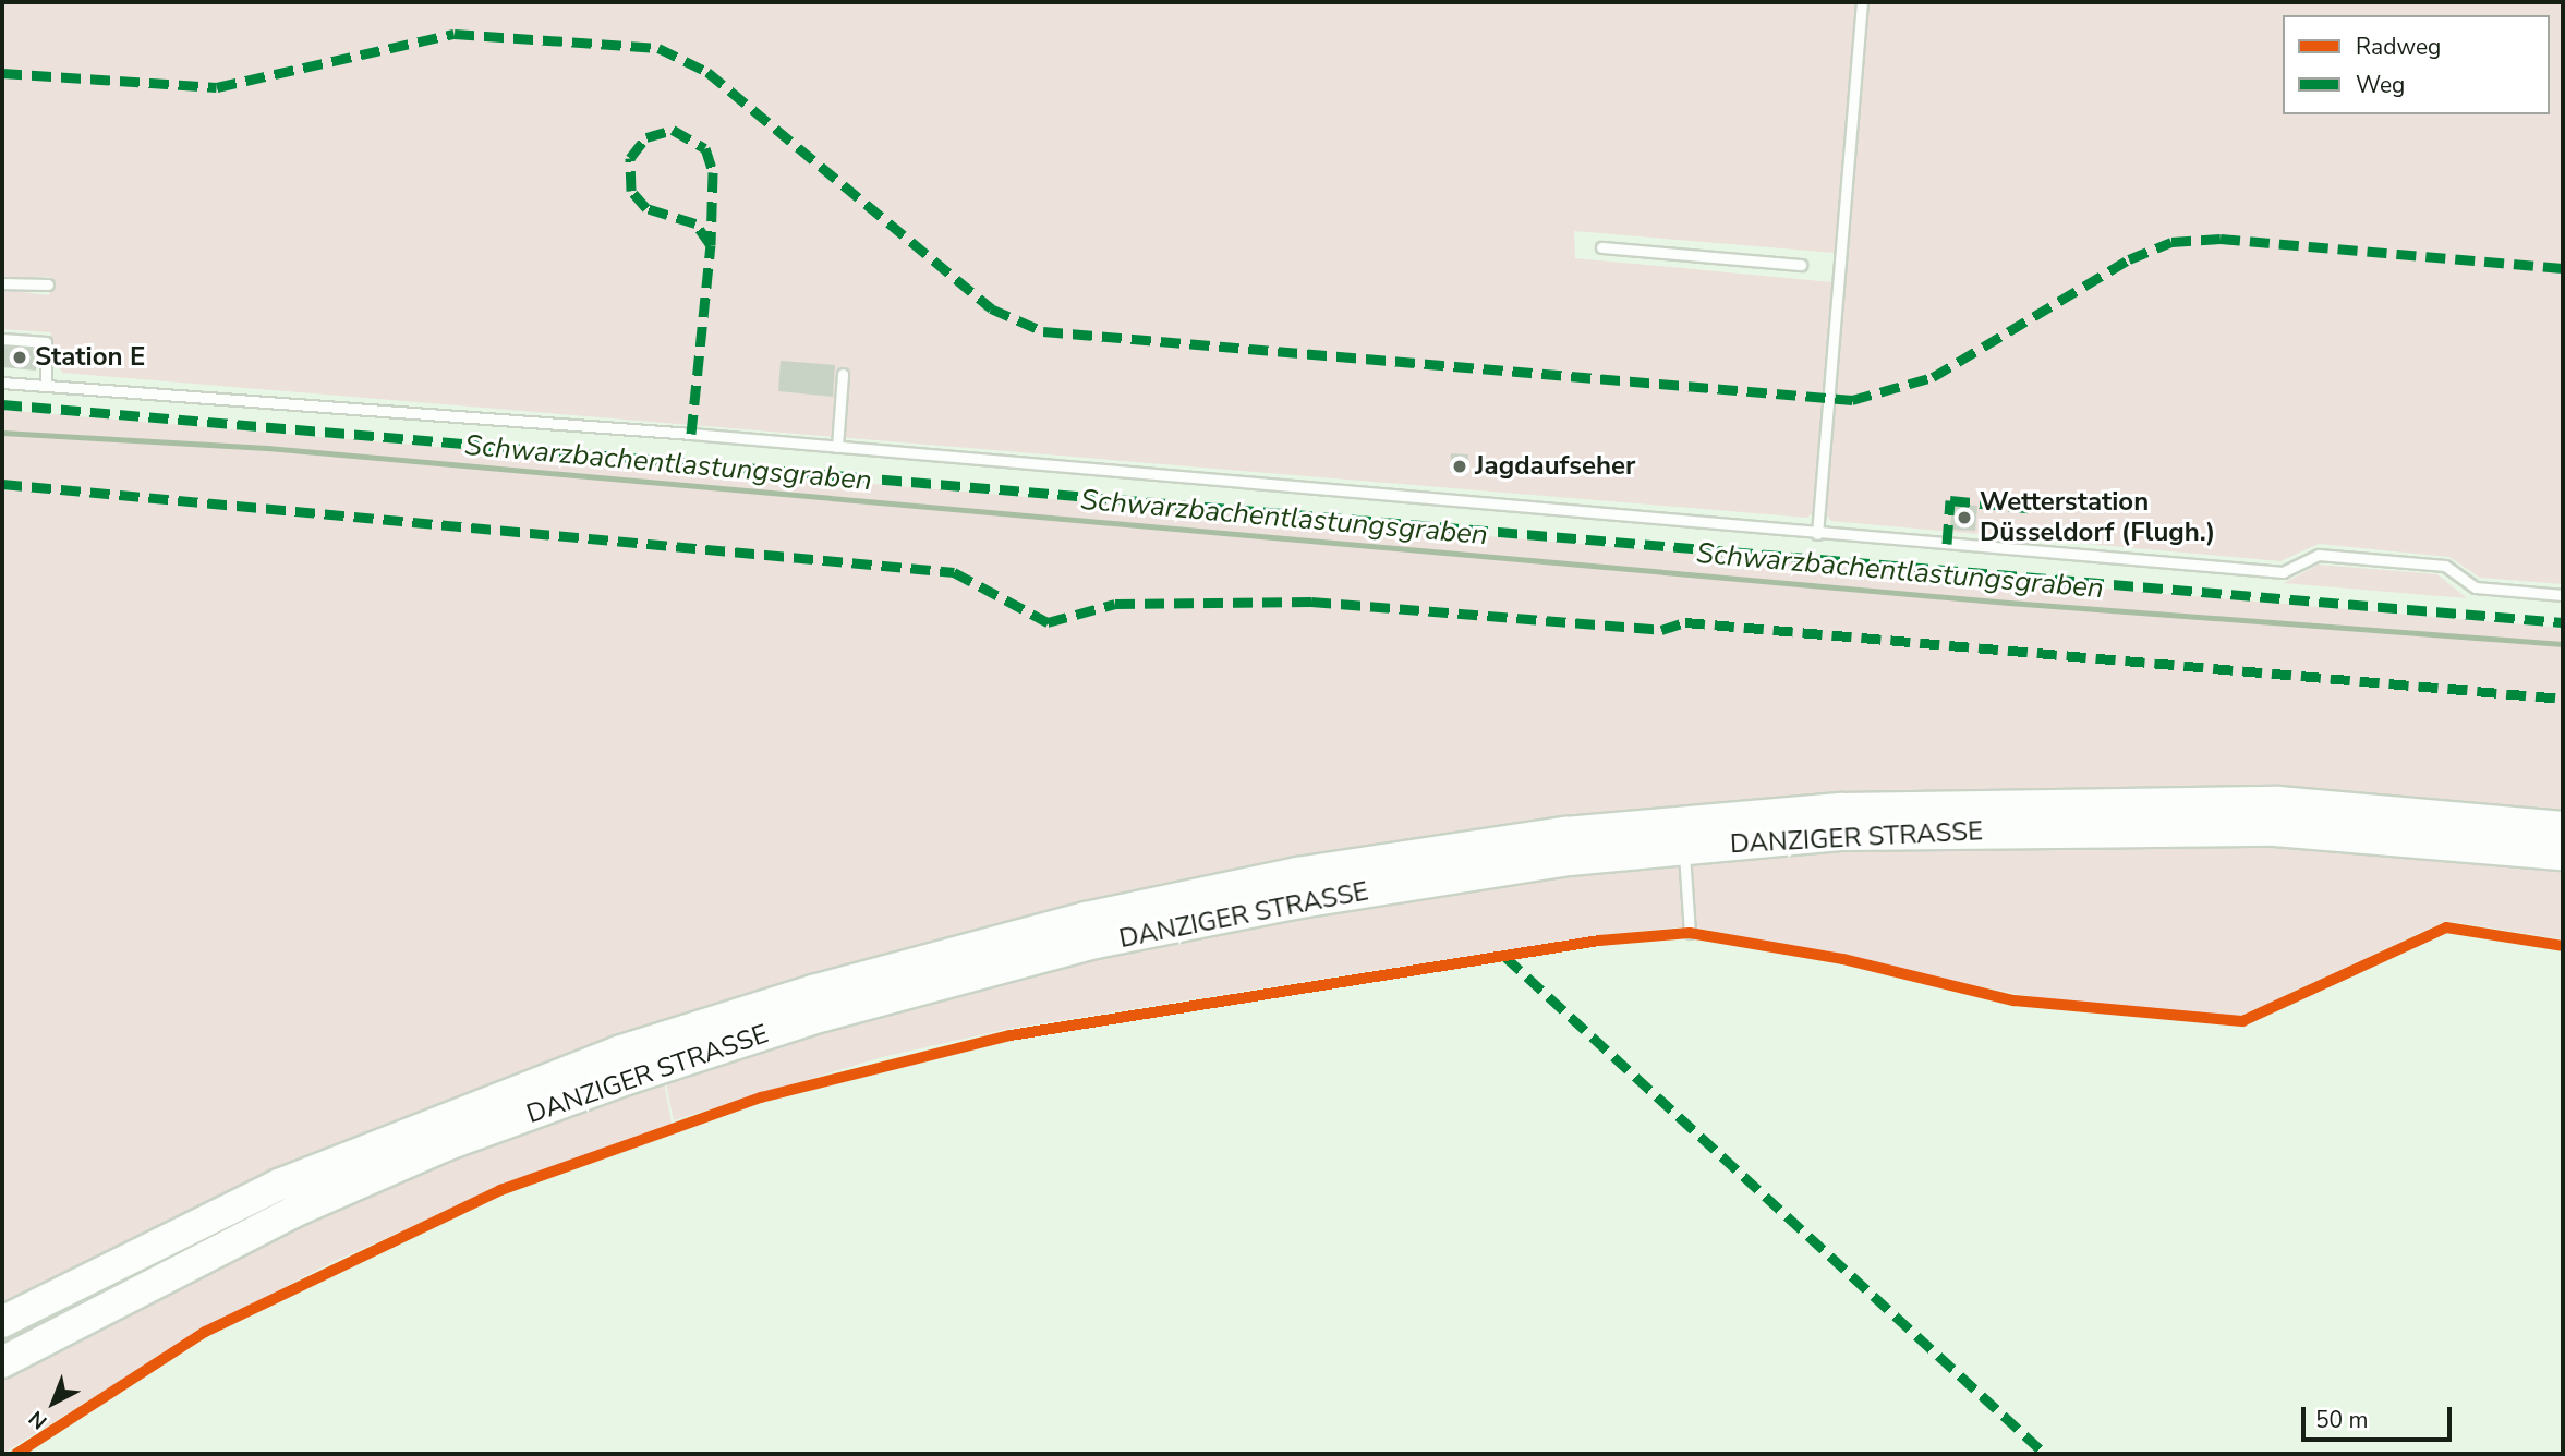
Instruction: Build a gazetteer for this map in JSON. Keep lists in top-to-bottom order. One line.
{"streets":{"highway":["DANZIGER STRASSE"]},"water":["Schwarzbachentlastungsgraben"],"places":["Station E","Jagdaufseher","Wetterstation Düsseldorf (Flugh.)"],"legend":["Radweg","Weg"],"scale_bar":"50 m","north":"bottom left"}
